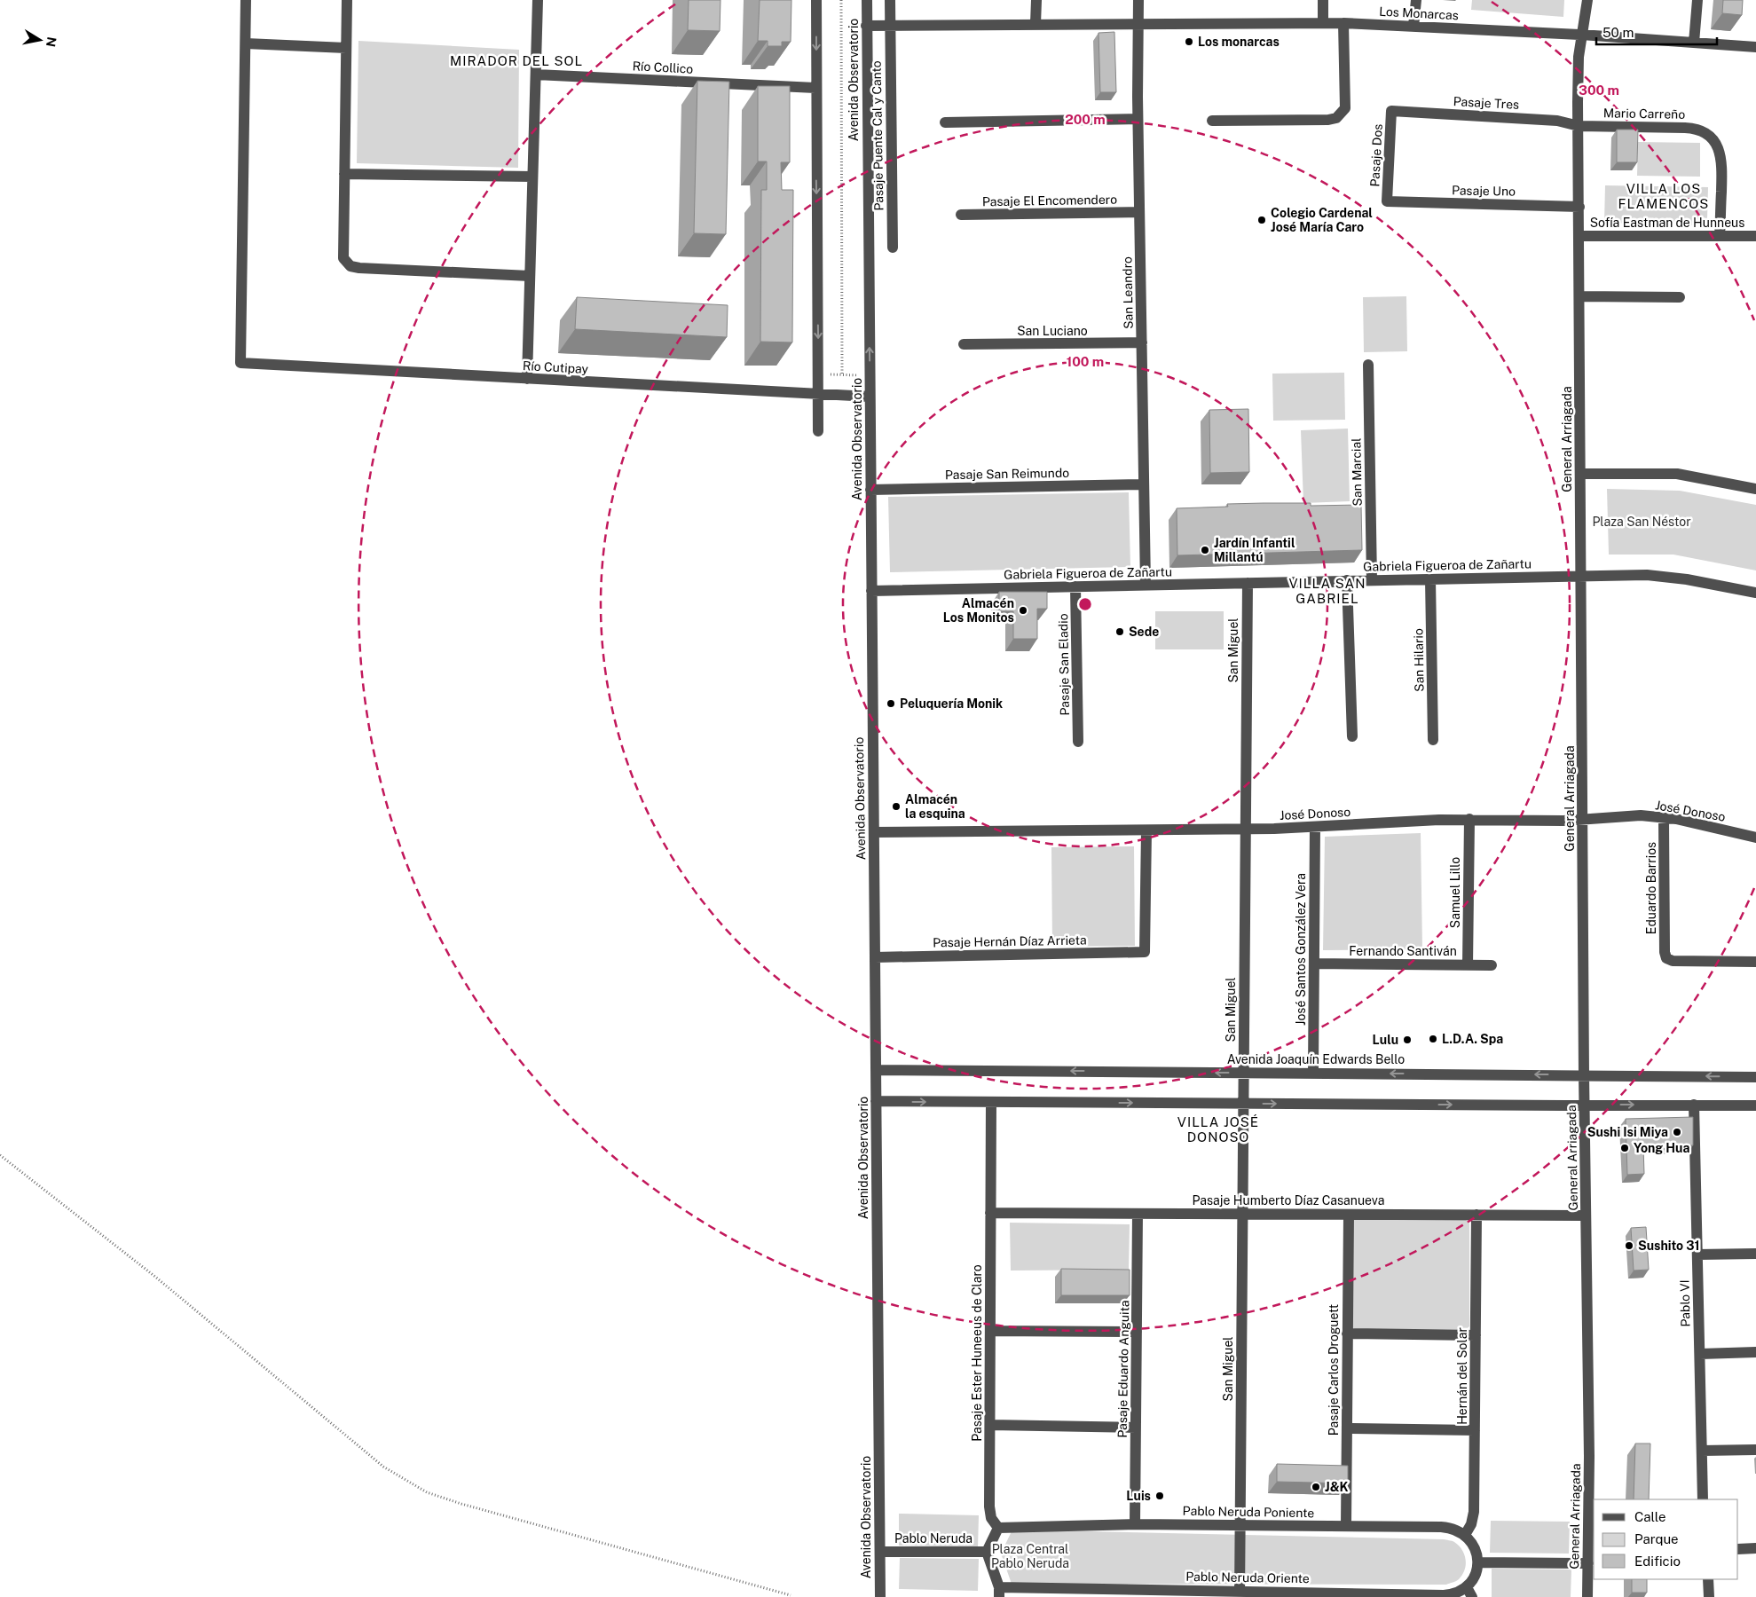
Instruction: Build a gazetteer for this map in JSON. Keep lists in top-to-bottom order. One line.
{"streets":{"street":["Los Monarcas","Río Collico","Avenida Observatorio","Pasaje Tres","Mario Carreño","Pasaje Puente Cal y Canto","Pasaje Dos","Pasaje Uno","Pasaje El Encomendero","Sofía Eastman de Hunneus","San Leandro","San Luciano","Río Cutipay","General Arriagada","San Marcial","Pasaje San Reimundo","Gabriela Figueroa de Zañartu","San Miguel","San Hilario","Pasaje San Eladio","José Donoso","Eduardo Barrios","Samuel Lillo","Pasaje Hernán Díaz Arrieta","José Santos González Vera","Fernando Santiván","Avenida Joaquín Edwards Bello","Pasaje Humberto Díaz Casanueva","Pablo VI","Pasaje Ester Huneeus de Claro","Pasaje Eduardo Anguita","Pasaje Carlos Droguett","Hernán del Solar","Pablo Neruda Poniente","Pablo Neruda","Pablo Neruda Oriente"]},"crossings":[["Los Monarcas","Avenida Observatorio"],["Los Monarcas","Pasaje Puente Cal y Canto"],["Los Monarcas","San Leandro"],["Los Monarcas","General Arriagada"],["Avenida Observatorio","Río Cutipay"],["Avenida Observatorio","Pasaje San Reimundo"],["Avenida Observatorio","Gabriela Figueroa de Zañartu"],["Avenida Observatorio","José Donoso"],["Avenida Observatorio","Pasaje Hernán Díaz Arrieta"],["Avenida Observatorio","Avenida Joaquín Edwards Bello"],["Avenida Observatorio","Pablo Neruda"],["Pasaje Tres","Mario Carreño"],["Pasaje Tres","Pasaje Dos"],["Pasaje Tres","General Arriagada"],["Mario Carreño","Sofía Eastman de Hunneus"],["Mario Carreño","General Arriagada"],["Pasaje Dos","Pasaje Uno"],["Pasaje Uno","General Arriagada"],["Pasaje El Encomendero","San Leandro"],["Sofía Eastman de Hunneus","General Arriagada"],["San Leandro","San Luciano"],["San Leandro","Pasaje San Reimundo"],["San Leandro","Gabriela Figueroa de Zañartu"],["General Arriagada","Gabriela Figueroa de Zañartu"],["General Arriagada","José Donoso"],["General Arriagada","Avenida Joaquín Edwards Bello"],["General Arriagada","Pasaje Humberto Díaz Casanueva"],["San Marcial","Gabriela Figueroa de Zañartu"],["Gabriela Figueroa de Zañartu","San Miguel"],["Gabriela Figueroa de Zañartu","San Hilario"],["Gabriela Figueroa de Zañartu","Pasaje San Eladio"],["San Miguel","José Donoso"],["San Miguel","Avenida Joaquín Edwards Bello"],["San Miguel","Pasaje Humberto Díaz Casanueva"],["San Miguel","Pablo Neruda Poniente"],["San Miguel","Pablo Neruda Oriente"],["José Donoso","Eduardo Barrios"],["José Donoso","Samuel Lillo"],["José Donoso","Pasaje Hernán Díaz Arrieta"],["José Donoso","José Santos González Vera"],["Samuel Lillo","Fernando Santiván"],["José Santos González Vera","Fernando Santiván"],["José Santos González Vera","Avenida Joaquín Edwards Bello"],["Pasaje Humberto Díaz Casanueva","Pasaje Ester Huneeus de Claro"],["Pasaje Humberto Díaz Casanueva","Pasaje Eduardo Anguita"],["Pasaje Humberto Díaz Casanueva","Pasaje Carlos Droguett"],["Pasaje Humberto Díaz Casanueva","Hernán del Solar"],["Pasaje Ester Huneeus de Claro","Pablo Neruda Poniente"],["Pasaje Eduardo Anguita","Pablo Neruda Poniente"],["Pasaje Carlos Droguett","Pablo Neruda Poniente"],["Hernán del Solar","Pablo Neruda Poniente"]],"districts":["MIRADOR DEL SOL","VILLA LOS FLAMENCOS","VILLA SAN GABRIEL","VILLA JOSÉ DONOSO"],"parks":["Plaza San Néstor","Plaza Central Pablo Neruda"],"places":["Los monarcas","Colegio Cardenal José María Caro","Jardín Infantil Millantú","Almacén Los Monitos","Sede","Peluquería Monik","Almacén la esquina","L.D.A. Spa","Lulu","Sushi Isi Miya","Yong Hua","Sushito 31","J&K","Luis"],"legend":["Calle","Parque","Edificio"],"scale_bar":"50 m","north":"right","rings":["300 m","200 m","100 m"]}
